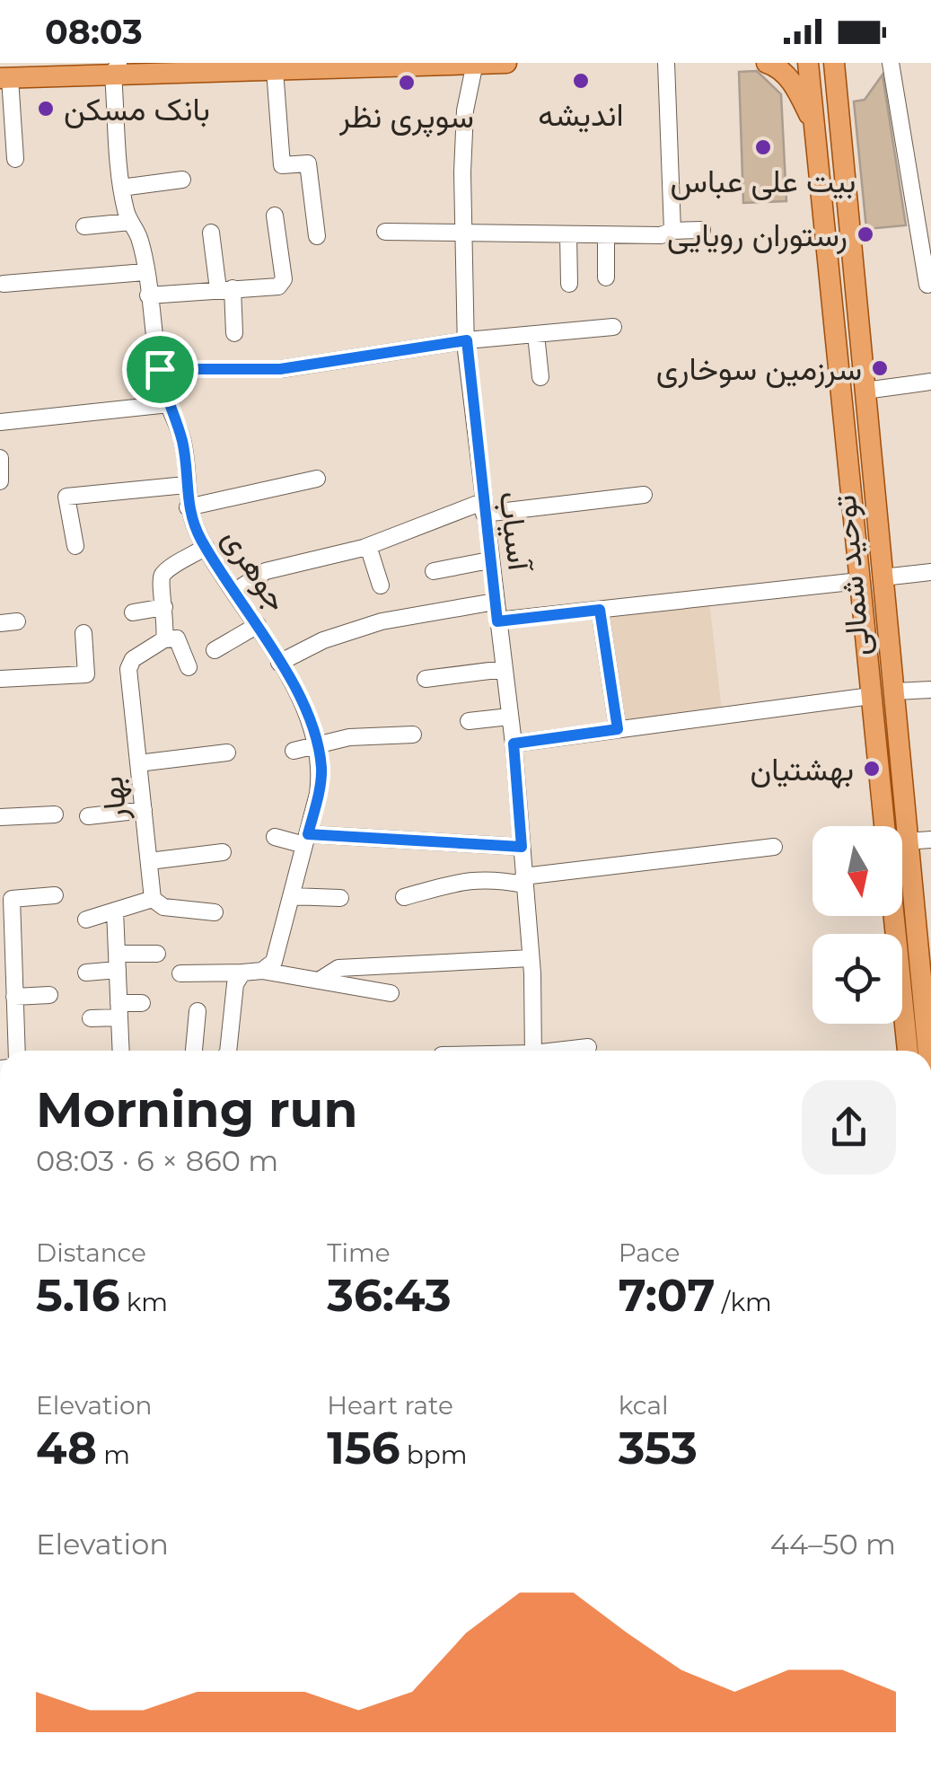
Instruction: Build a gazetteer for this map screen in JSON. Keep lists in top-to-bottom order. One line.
{"streets":{"main road":["توحید شمالی"],"street":["آسیاب","جوهری","بهار"]},"places":["اندیشه","سوپری نظر","بانک مسکن","بیت علی عباس","رستوران رویایی","سرزمین سوخاری","بهشتیان"],"north":"bottom","page":{"status":"08:03","heading":["Morning run","08:03 · 6 × 860 m"],"stats":[["Distance","5.16 km"],["Time","36:43"],["Pace","7:07 /km"],["Elevation","48 m"],["Heart rate","156 bpm"],["kcal","353"]],"chart":["Elevation","44–50 m"]}}
